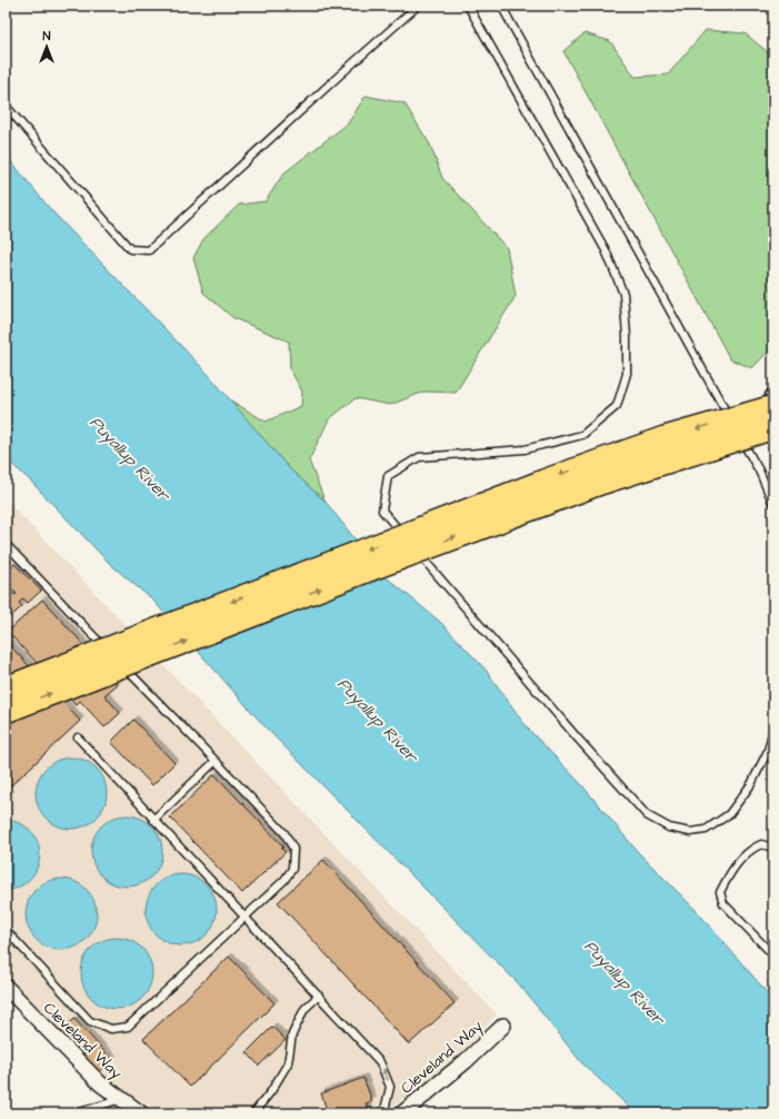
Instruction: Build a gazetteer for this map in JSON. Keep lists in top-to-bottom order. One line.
{"streets":{"street":["Cleveland Way"]},"water":["Puyallup River"],"north":"top"}
